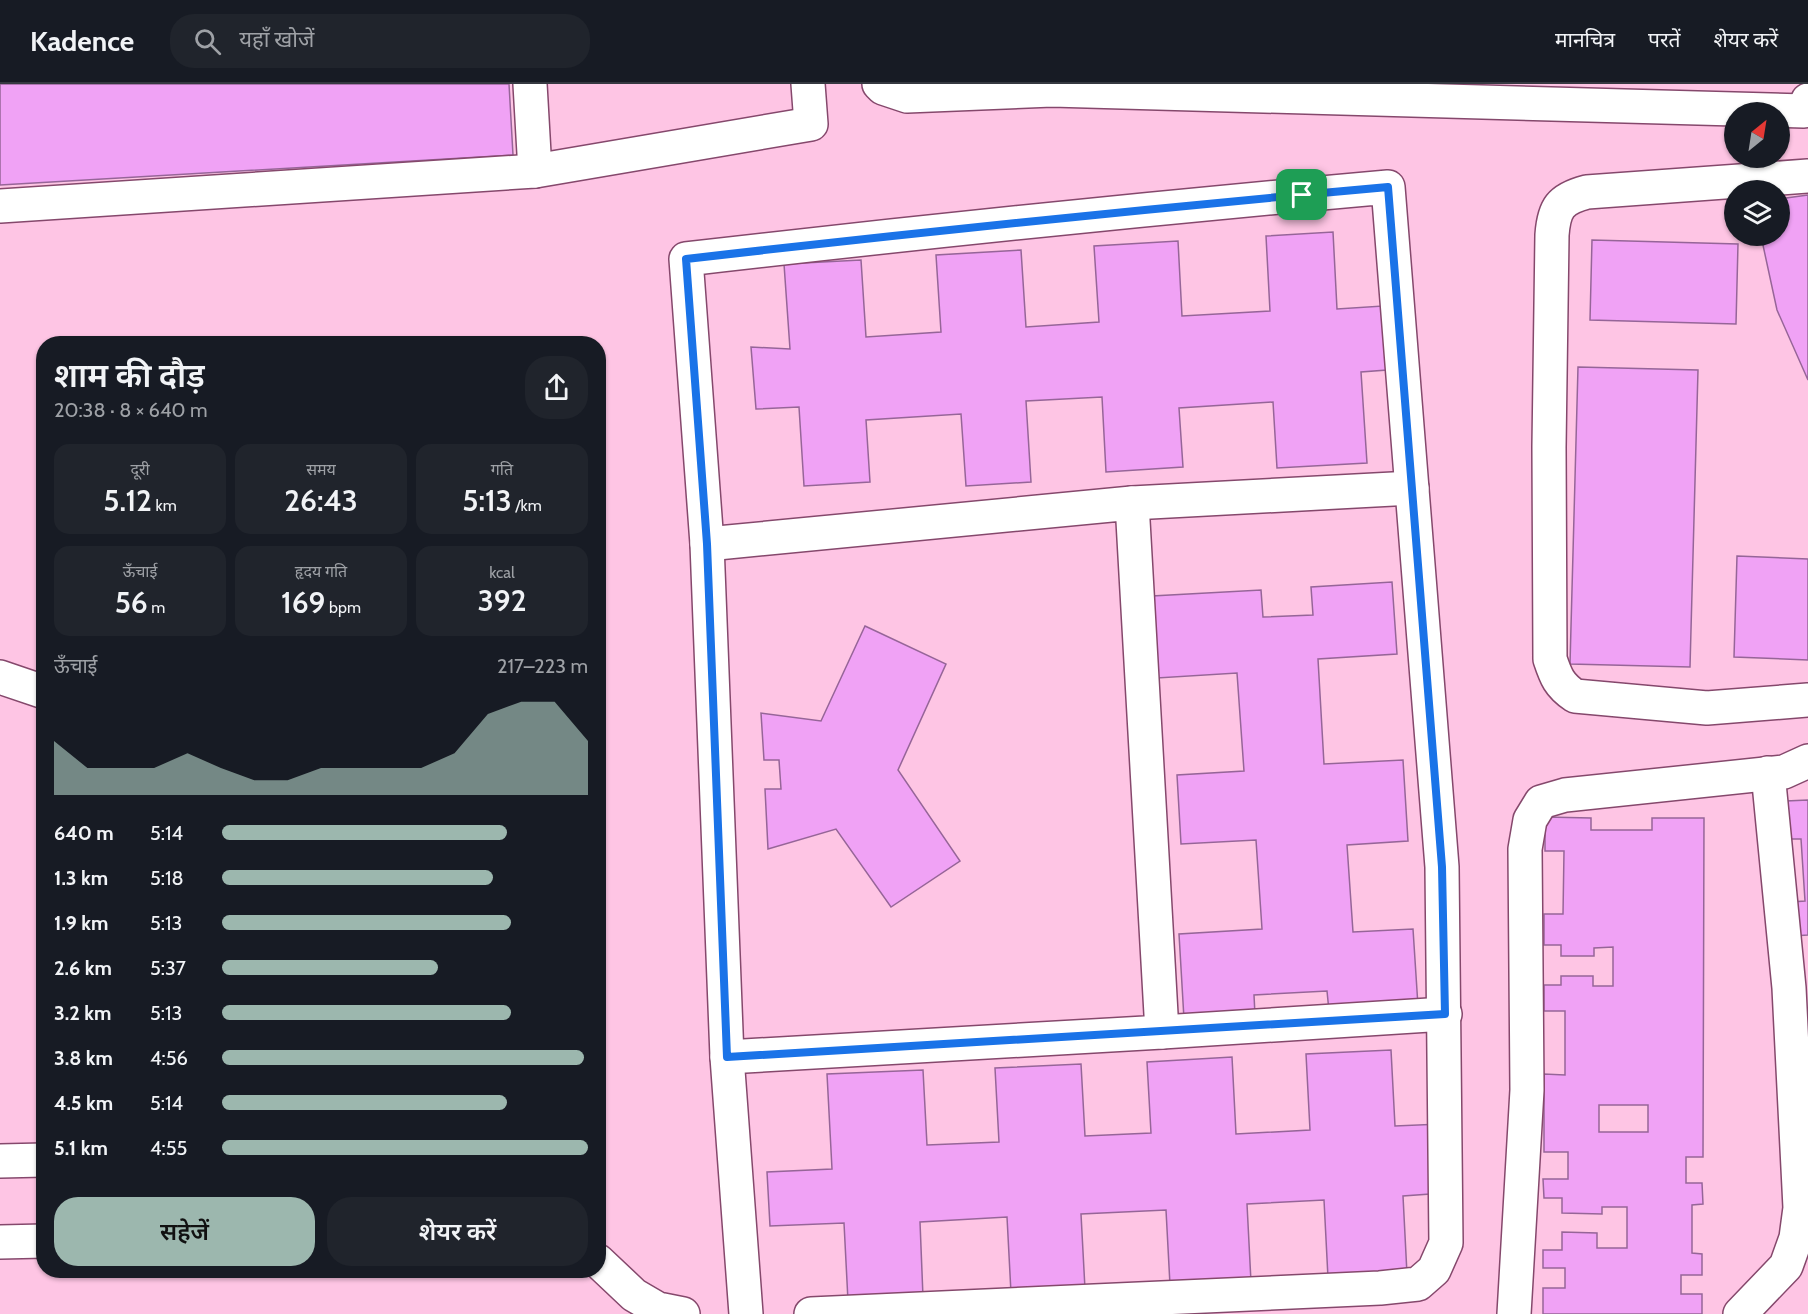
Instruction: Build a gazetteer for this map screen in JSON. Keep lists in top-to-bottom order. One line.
{"north":"top right","page":{"header":"Kadence","search":"यहाँ खोजें","nav":["मानचित्र","परतें","शेयर करें"],"heading":["शाम की दौड़","20:38 · 8 × 640 m"],"stats":[["दूरी","5.12 km"],["समय","26:43"],["गति","5:13 /km"],["ऊँचाई","56 m"],["हृदय गति","169 bpm"],["kcal","392"]],"chart":["ऊँचाई","217–223 m"],"list":[{"name":"640 m","note":"5:14"},{"name":"1.3 km","note":"5:18"},{"name":"1.9 km","note":"5:13"},{"name":"2.6 km","note":"5:37"},{"name":"3.2 km","note":"5:13"},{"name":"3.8 km","note":"4:56"},{"name":"4.5 km","note":"5:14"},{"name":"5.1 km","note":"4:55"}],"buttons":["सहेजें","शेयर करें"]}}
